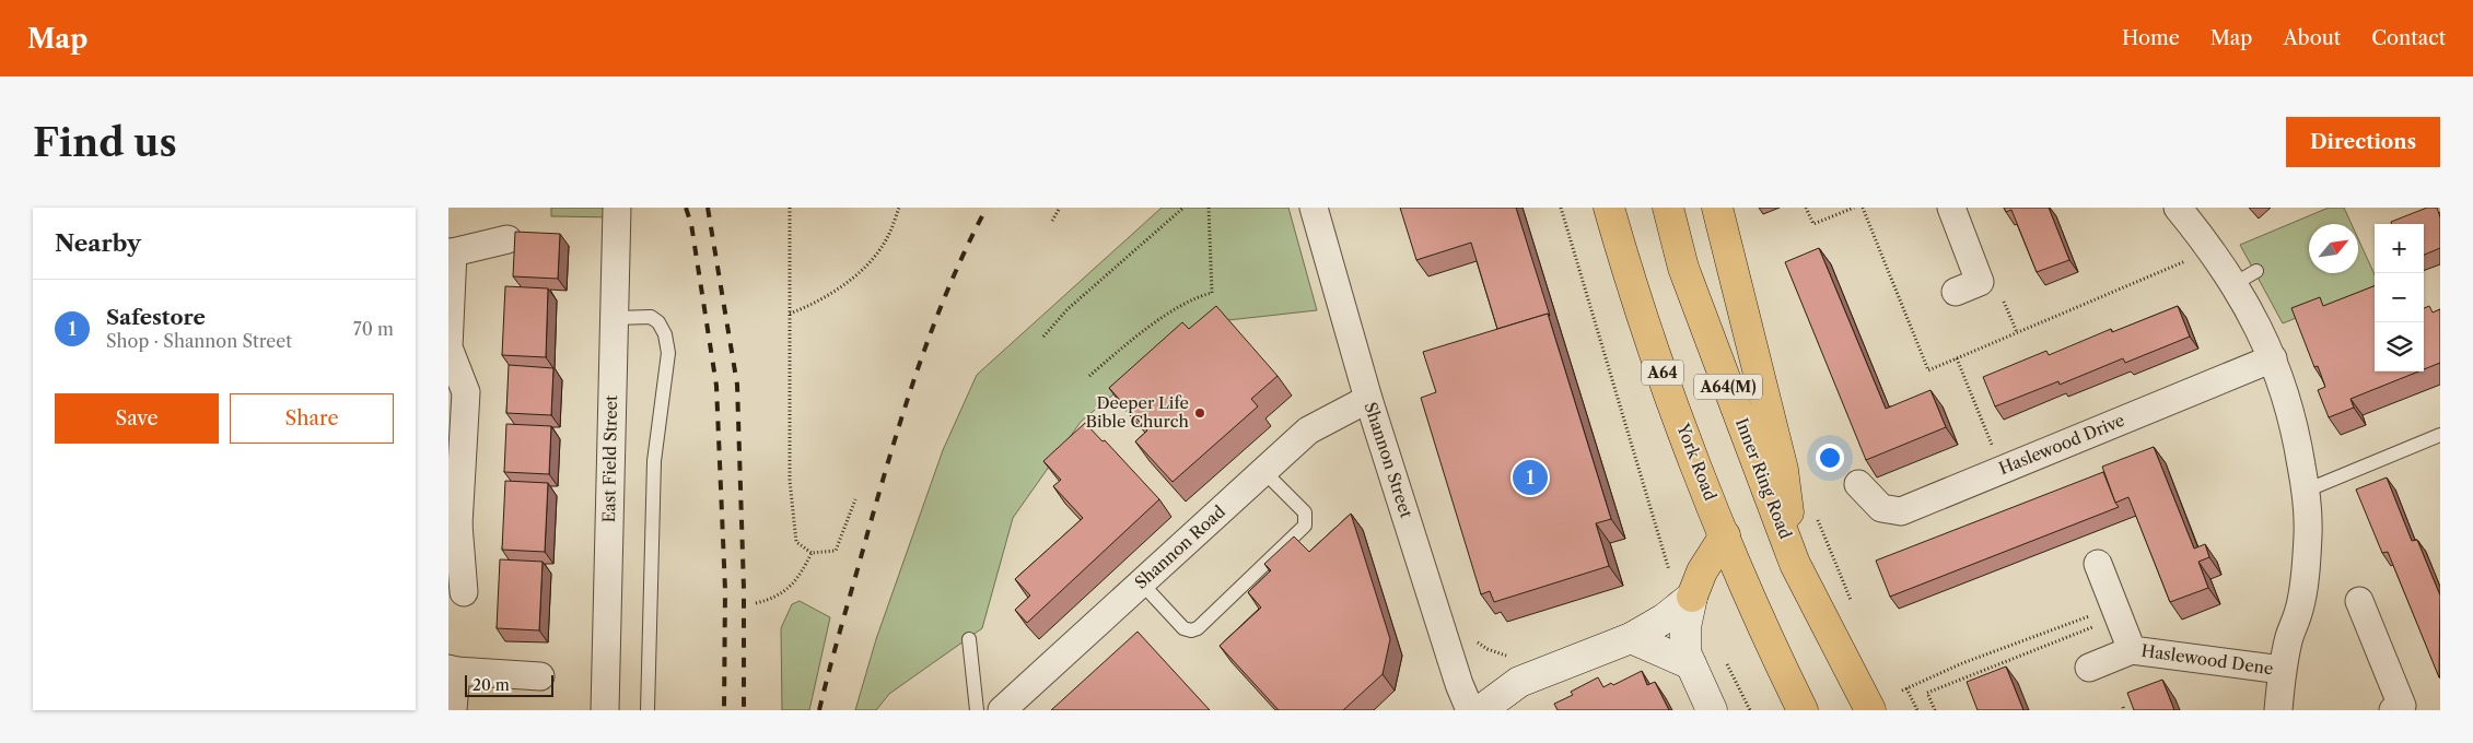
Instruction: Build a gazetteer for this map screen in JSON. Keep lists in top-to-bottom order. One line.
{"streets":{"highway":["A64","A64(M)","York Road","Inner Ring Road"],"street":["Haslewood Drive","East Field Street","Shannon Street","Shannon Road","Haslewood Dene"]},"crossings":[["Shannon Street","Shannon Road"]],"places":["Deeper Life Bible Church"],"scale_bar":"20 m","north":"top right","page":{"header":"Map","nav":["Home","Map","About","Contact"],"buttons":["Directions",["Save","Share"]],"title":"Find us","heading":"Nearby","map_buttons":["+","−"],"list":[{"mark":"1","name":"Safestore","note":"Shop · Shannon Street","value":"70 m"}],"pins":"1","scale":"20 m"}}
